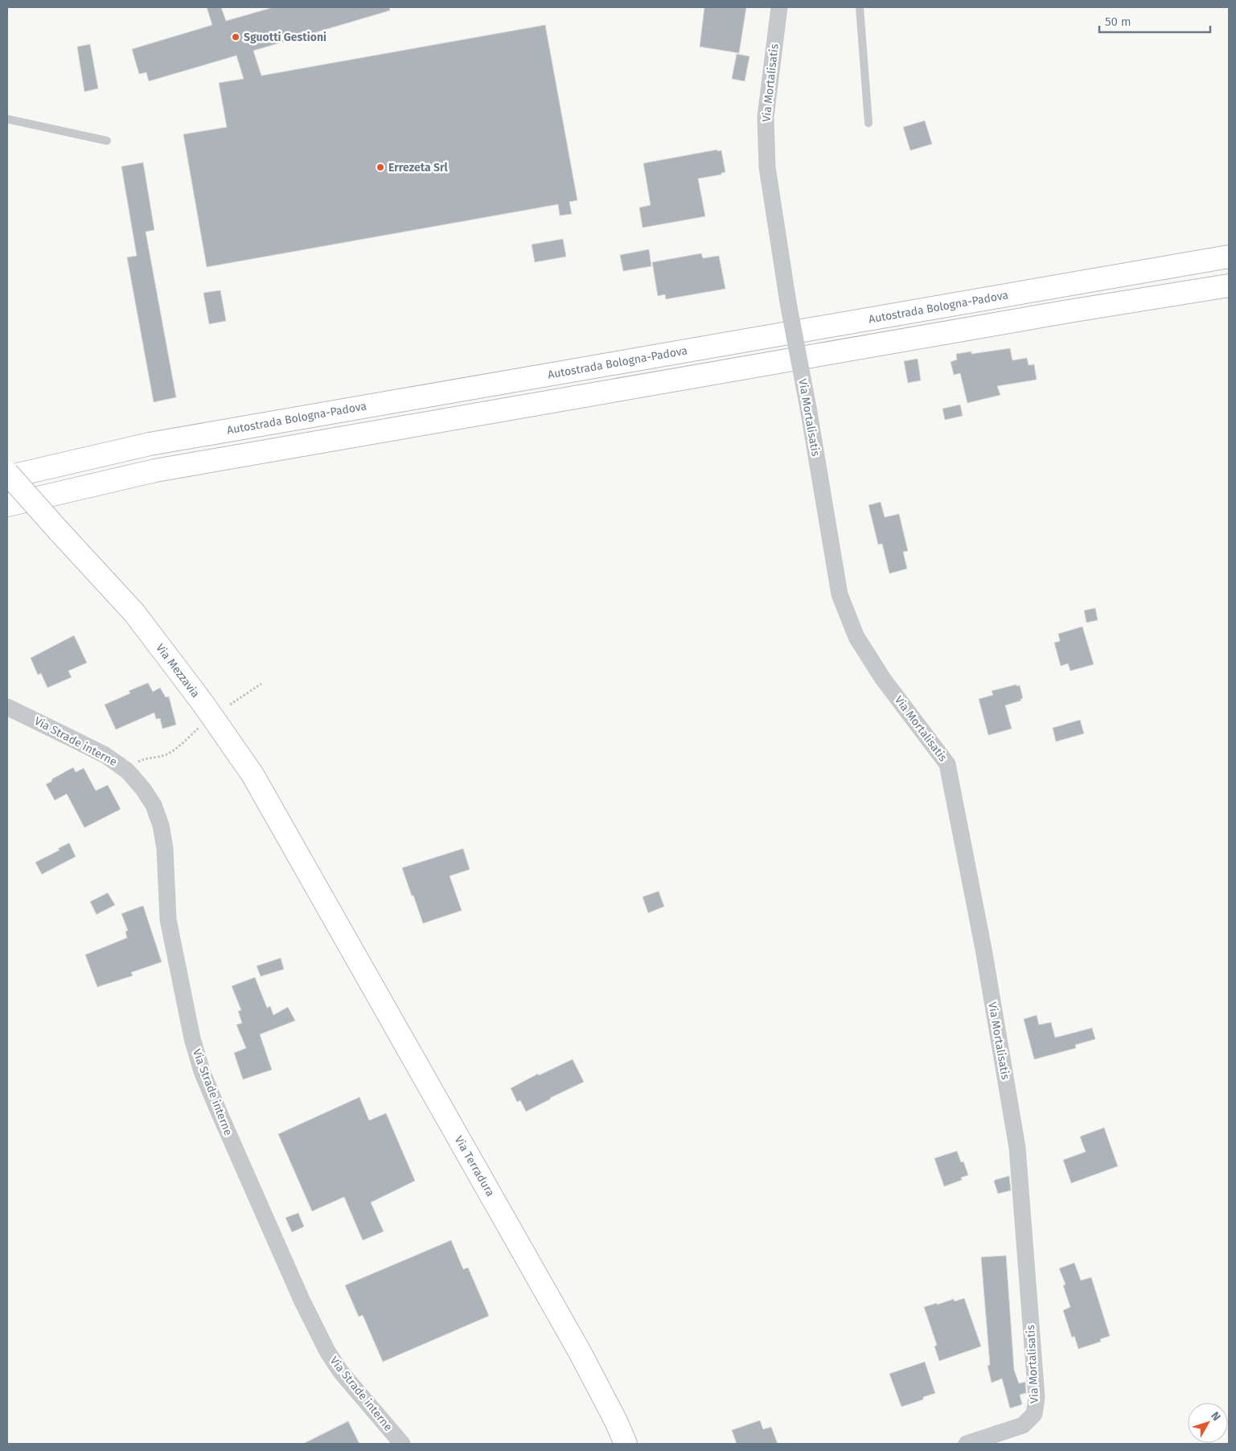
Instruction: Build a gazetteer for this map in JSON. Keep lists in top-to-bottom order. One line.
{"streets":{"main road":["Autostrada Bologna-Padova","Via Mezzavia","Via Terradura"],"street":["Via Mortalisatis","Via Strade interne"]},"crossings":[["Via Mezzavia","Via Terradura"]],"places":["Sguotti Gestioni","Errezeta Srl"],"scale_bar":"50 m","north":"top right"}
